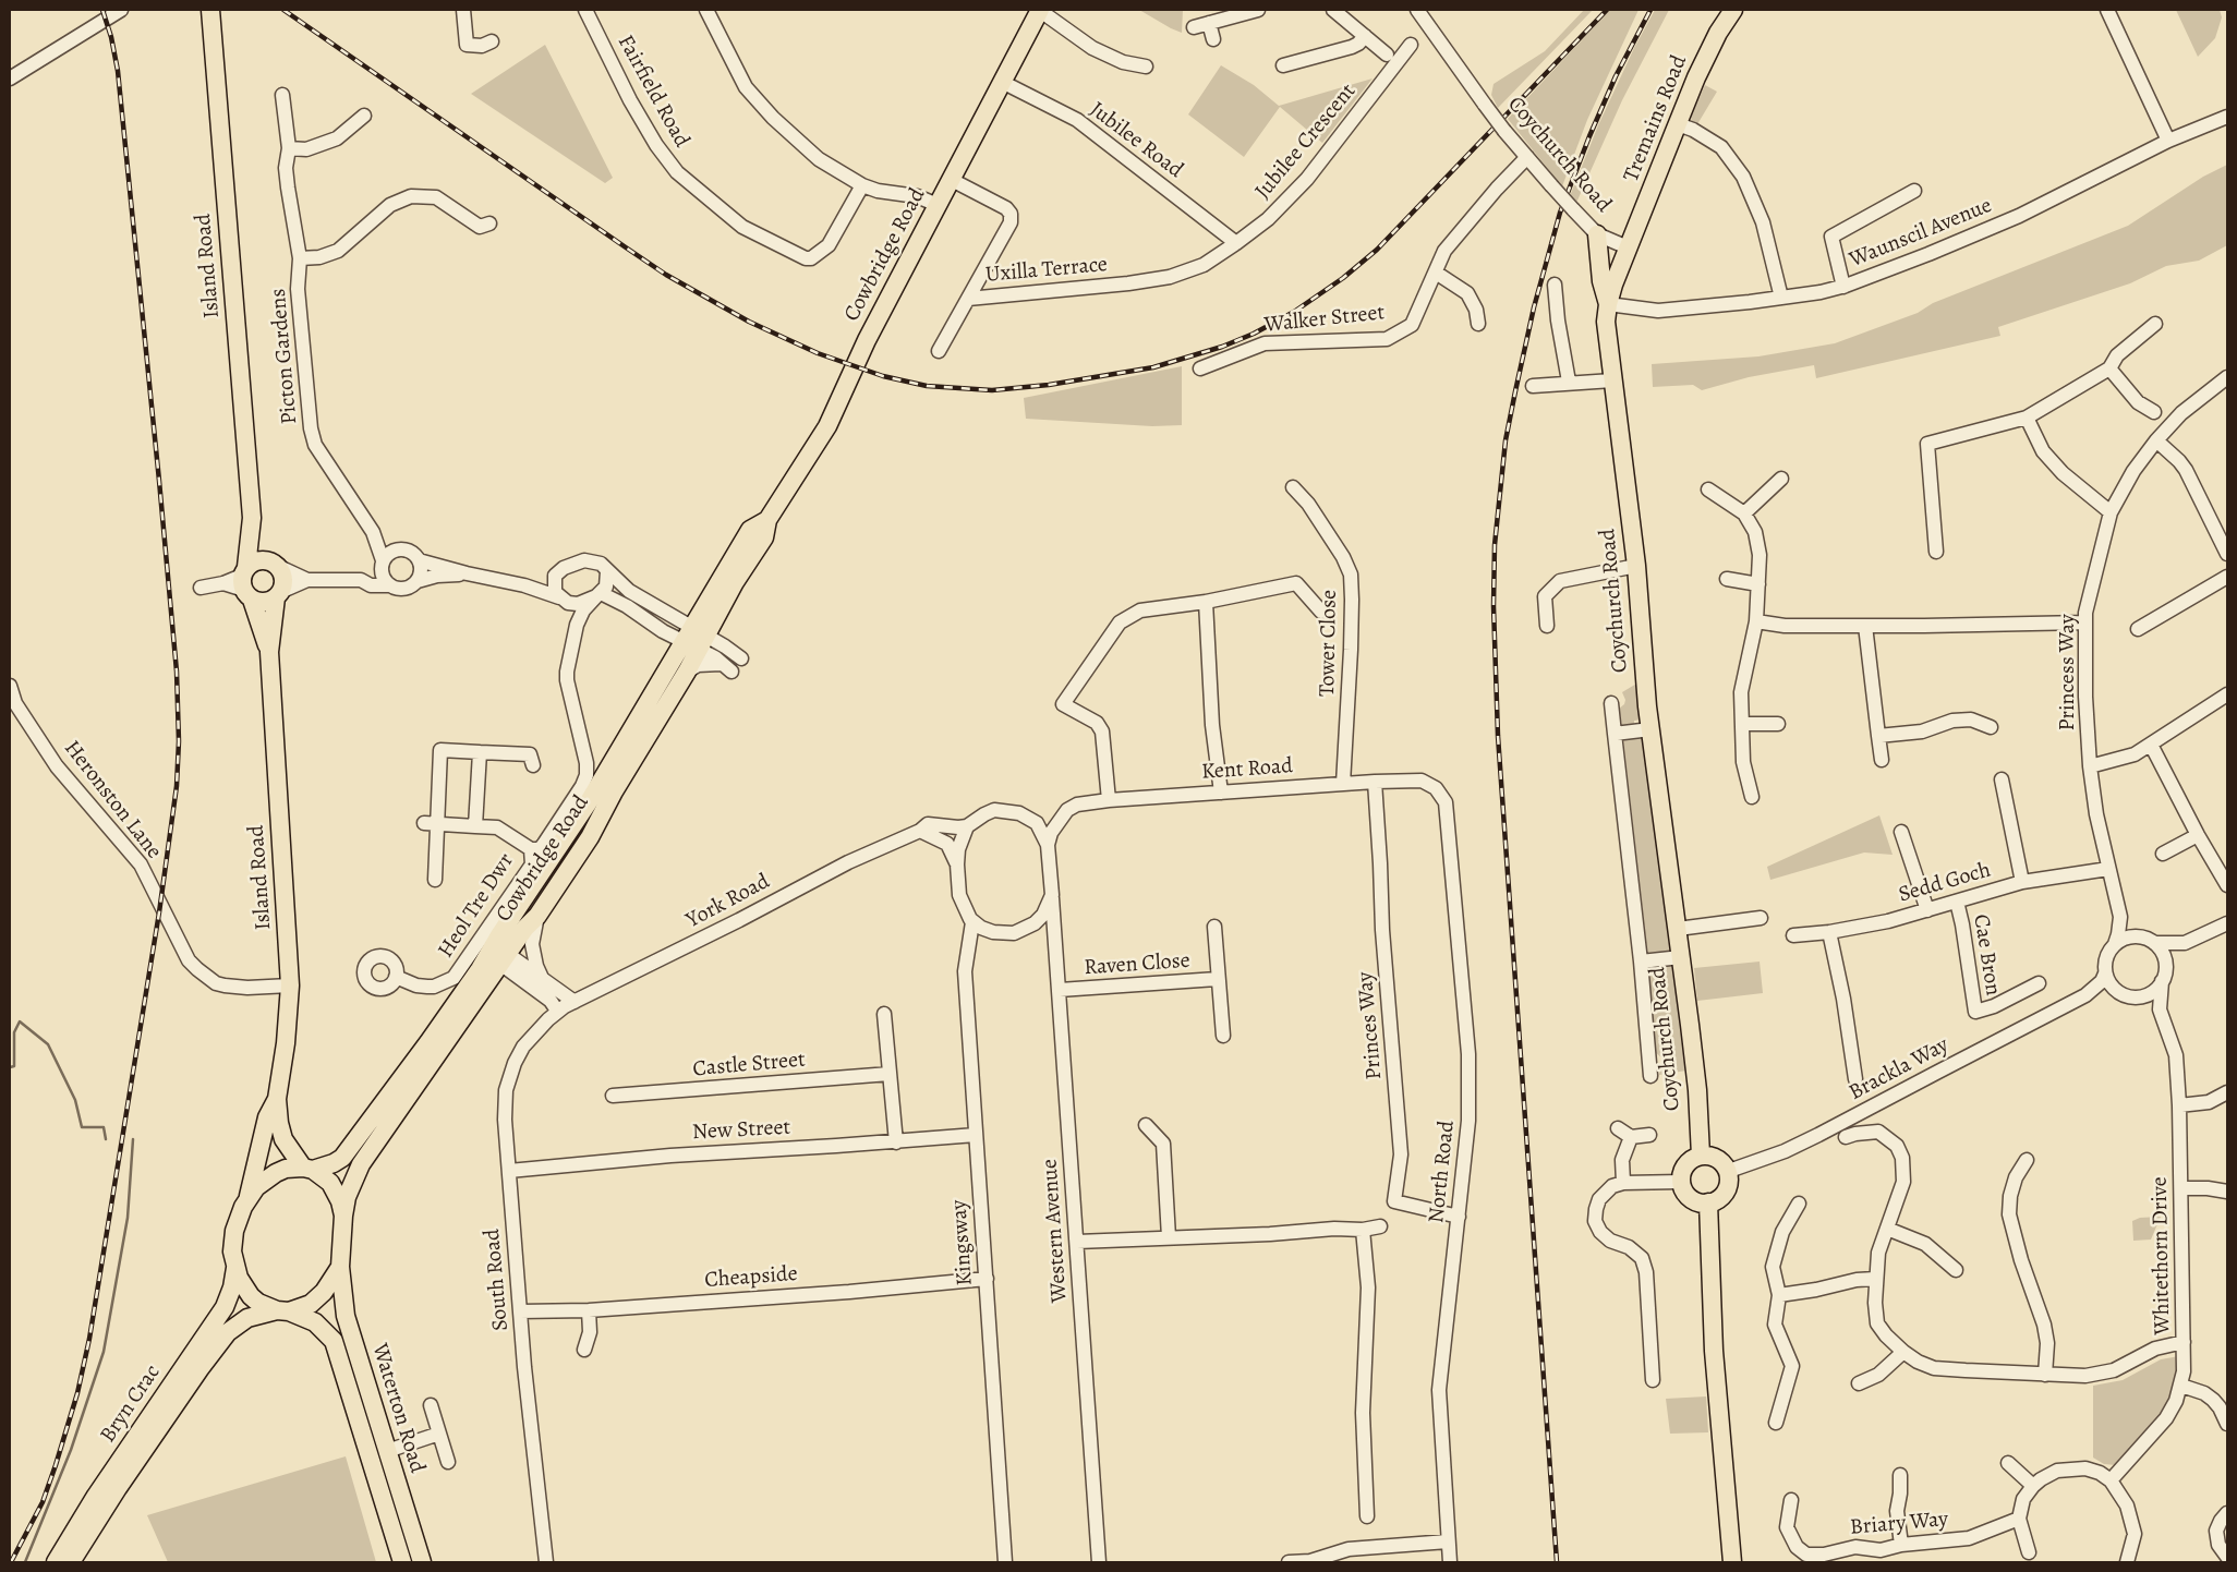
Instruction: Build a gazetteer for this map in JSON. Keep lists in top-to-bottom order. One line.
{"streets":{"main road":["Tremains Road","Coychurch Road","Cowbridge Road","Island Road","Bryn Crac","Waterton Road"],"street":["Fairfield Road","Jubilee Road","Jubilee Crescent","Waunscil Avenue","Uxilla Terrace","Walker Street","Picton Gardens","Tower Close","Princess Way","Kent Road","Heronston Lane","Sedd Goch","York Road","Heol Tre Dwr","Cae Bron","Raven Close","Princes Way","Castle Street","Brackla Way","New Street","North Road","Western Avenue","Kingsway","Whitethorn Drive","Cheapside","South Road","Briary Way"]},"crossings":[["Tremains Road","Coychurch Road"],["Jubilee Road","Jubilee Crescent"],["Jubilee Road","Cowbridge Road"],["Jubilee Crescent","Uxilla Terrace"],["Coychurch Road","Waunscil Avenue"],["Coychurch Road","Walker Street"],["Coychurch Road","Brackla Way"],["Cowbridge Road","Uxilla Terrace"],["Cowbridge Road","Bryn Crac"],["Cowbridge Road","Waterton Road"],["Island Road","Heronston Lane"],["Tower Close","Kent Road"],["Princess Way","Sedd Goch"],["Princess Way","Brackla Way"],["Princess Way","Whitethorn Drive"],["Kent Road","York Road"],["Kent Road","Princes Way"],["Kent Road","North Road"],["Kent Road","Western Avenue"],["Kent Road","Kingsway"],["Sedd Goch","Cae Bron"],["York Road","Western Avenue"],["York Road","Kingsway"],["York Road","South Road"],["Raven Close","Western Avenue"],["Princes Way","North Road"],["Brackla Way","Whitethorn Drive"],["New Street","Kingsway"],["New Street","South Road"],["Western Avenue","Kingsway"],["Kingsway","Cheapside"],["Cheapside","South Road"],["Bryn Crac","Waterton Road"]]}
